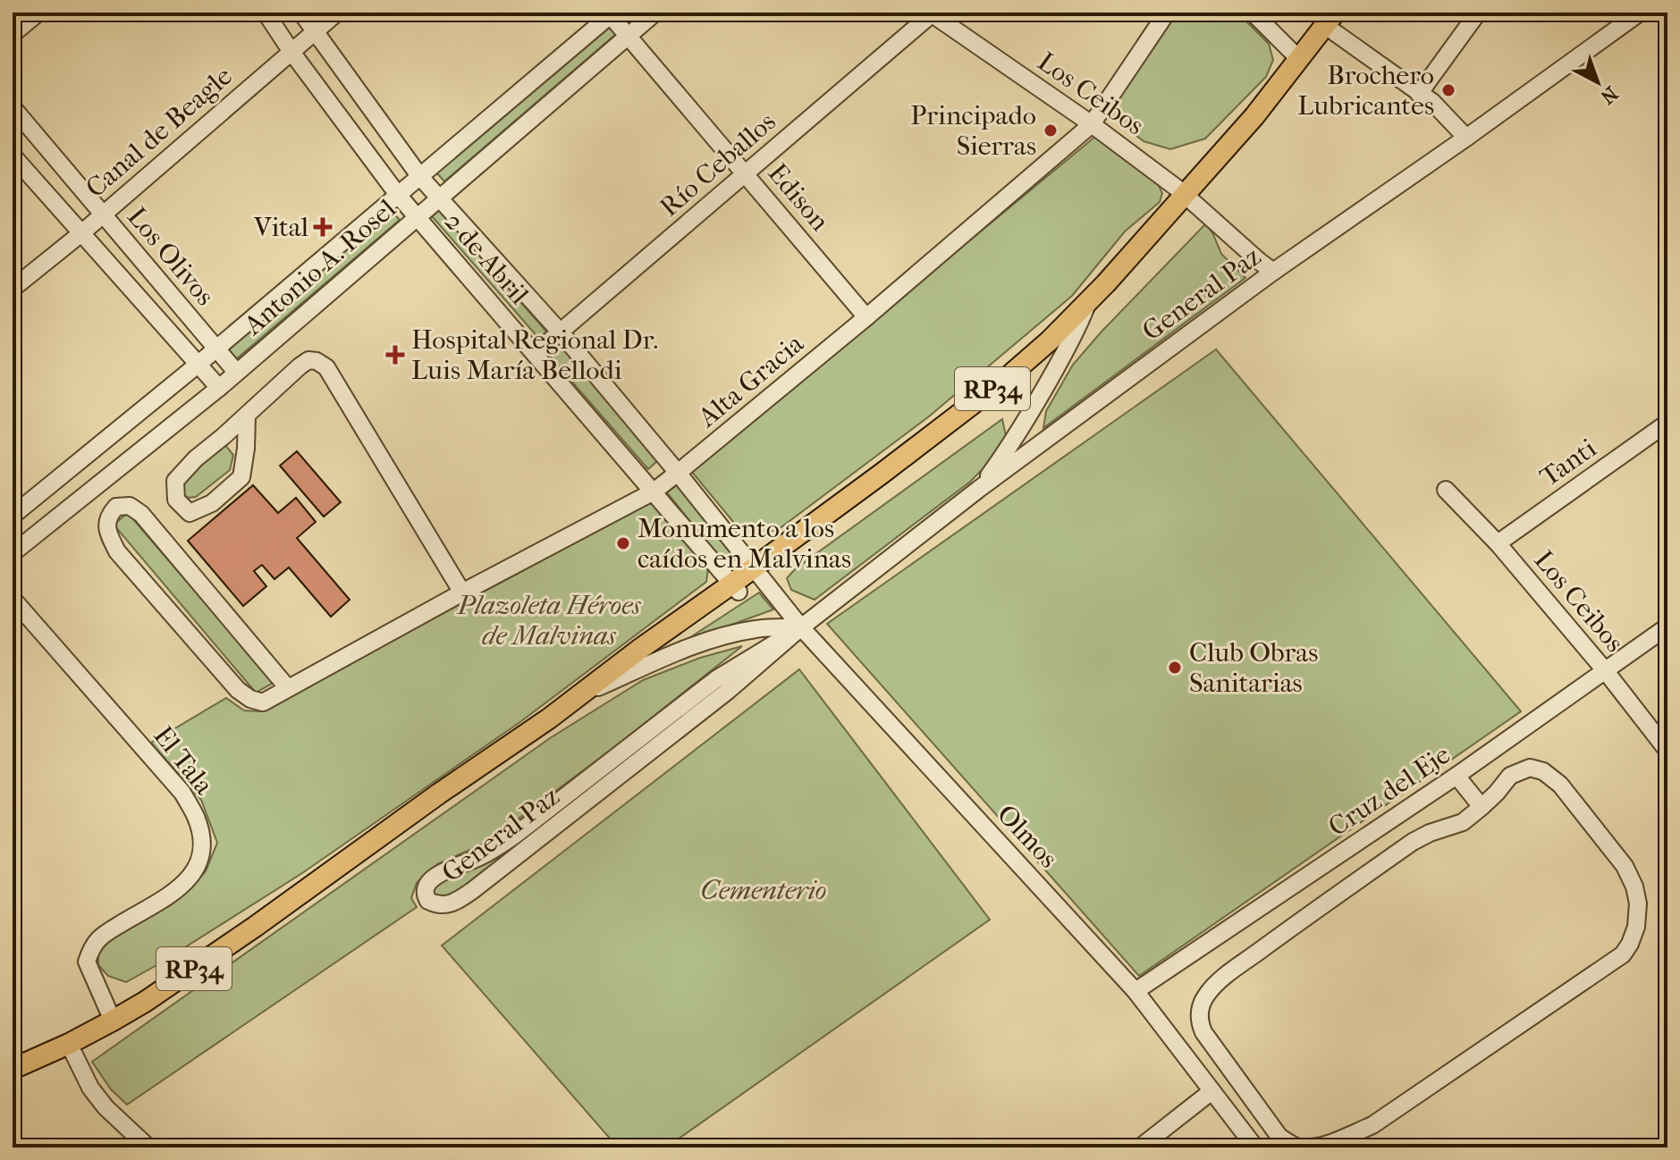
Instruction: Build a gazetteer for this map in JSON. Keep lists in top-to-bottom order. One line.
{"streets":{"main road":["RP34"],"street":["Los Ceibos","Canal de Beagle","Río Ceballos","Edison","Los Olivos","2 de Abril","Antonio A. Rosel","General Paz","Alta Gracia","Tanti","El Tala","Cruz del Eje","Olmos"]},"crossings":[["Los Ceibos","Río Ceballos"],["Los Ceibos","General Paz"],["Los Ceibos","Alta Gracia"],["Los Ceibos","RP34"],["Los Ceibos","Tanti"],["Los Ceibos","Cruz del Eje"],["Canal de Beagle","Los Olivos"],["Canal de Beagle","2 de Abril"],["Río Ceballos","Edison"],["Río Ceballos","2 de Abril"],["Edison","Antonio A. Rosel"],["Edison","Alta Gracia"],["Los Olivos","Antonio A. Rosel"],["2 de Abril","Antonio A. Rosel"],["2 de Abril","Alta Gracia"],["2 de Abril","RP34"],["2 de Abril","Olmos"],["General Paz","Olmos"],["RP34","El Tala"],["RP34","Olmos"],["Cruz del Eje","Olmos"]],"parks":["Plazoleta Héroes de Malvinas","Cementerio"],"places":{"other":["Brochero Lubricantes","Principado Sierras","Monumento a los caídos en Malvinas","Club Obras Sanitarias"],"health":["Vital","Hospital Regional Dr. Luis María Bellodi"]},"north":"bottom right"}
